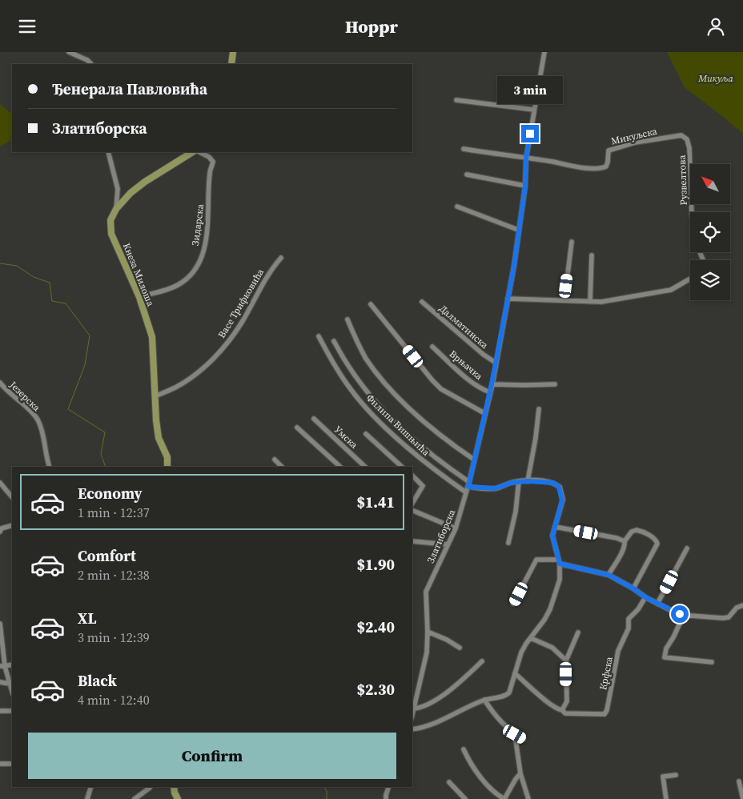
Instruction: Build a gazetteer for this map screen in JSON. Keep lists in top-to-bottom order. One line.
{"streets":{"street":["Микуљска","Рузвелтова","Зидарска","Кнеза Милоша","Васе Трифковића","Далматинска","Врњачка","Језерска","Филипа Вишњића","Умска","Златиборска","Крфска"]},"crossings":[["Микуљска","Рузвелтова"],["Микуљска","Златиборска"],["Зидарска","Кнеза Милоша"],["Кнеза Милоша","Васе Трифковића"],["Далматинска","Златиборска"],["Врњачка","Златиборска"],["Филипа Вишњића","Златиборска"]],"parks":["Микуља"],"north":"top left","page":{"header":"Hoppr","banner":["Ђенерала Павловића","Златиборска"],"bubble":"3 min","list":[{"name":"Economy","note":"1 min · 12:37","value":"$1.41"},{"name":"Comfort","note":"2 min · 12:38","value":"$1.90"},{"name":"XL","note":"3 min · 12:39","value":"$2.40"},{"name":"Black","note":"4 min · 12:40","value":"$2.30"}],"buttons":"Confirm"}}
